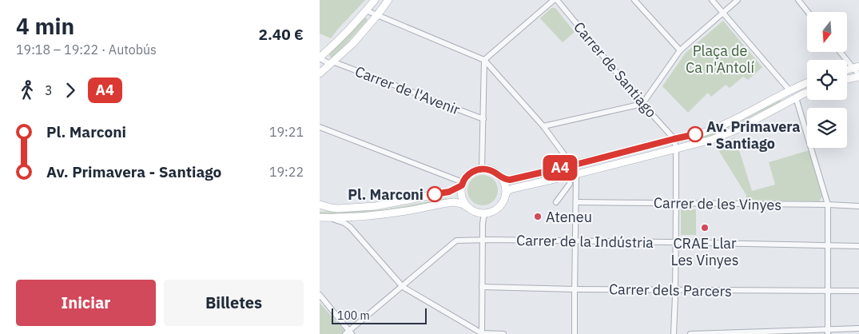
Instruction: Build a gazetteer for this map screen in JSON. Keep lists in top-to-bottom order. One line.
{"streets":{"street":["Carrer de Santiago","Carrer de l'Avenir","Carrer de les Vinyes","Carrer de la Indústria","Carrer dels Parcers"]},"parks":["Plaça de Ca n'Antolí"],"places":["Av. Primavera - Santiago","Pl. Marconi","Ateneu","CRAE Llar Les Vinyes"],"lines":["bus line A4"],"scale_bar":"100 m","north":"bottom","page":{"heading":["4 min","19:18 – 19:22 · Autobús","2.40 €"],"on_map":"A4","legs":["3","A4"],"list":[{"name":"Pl. Marconi","value":"19:21"},{"name":"Av. Primavera - Santiago","value":"19:22"}],"buttons":["Iniciar","Billetes"],"scale":"100 m"}}
